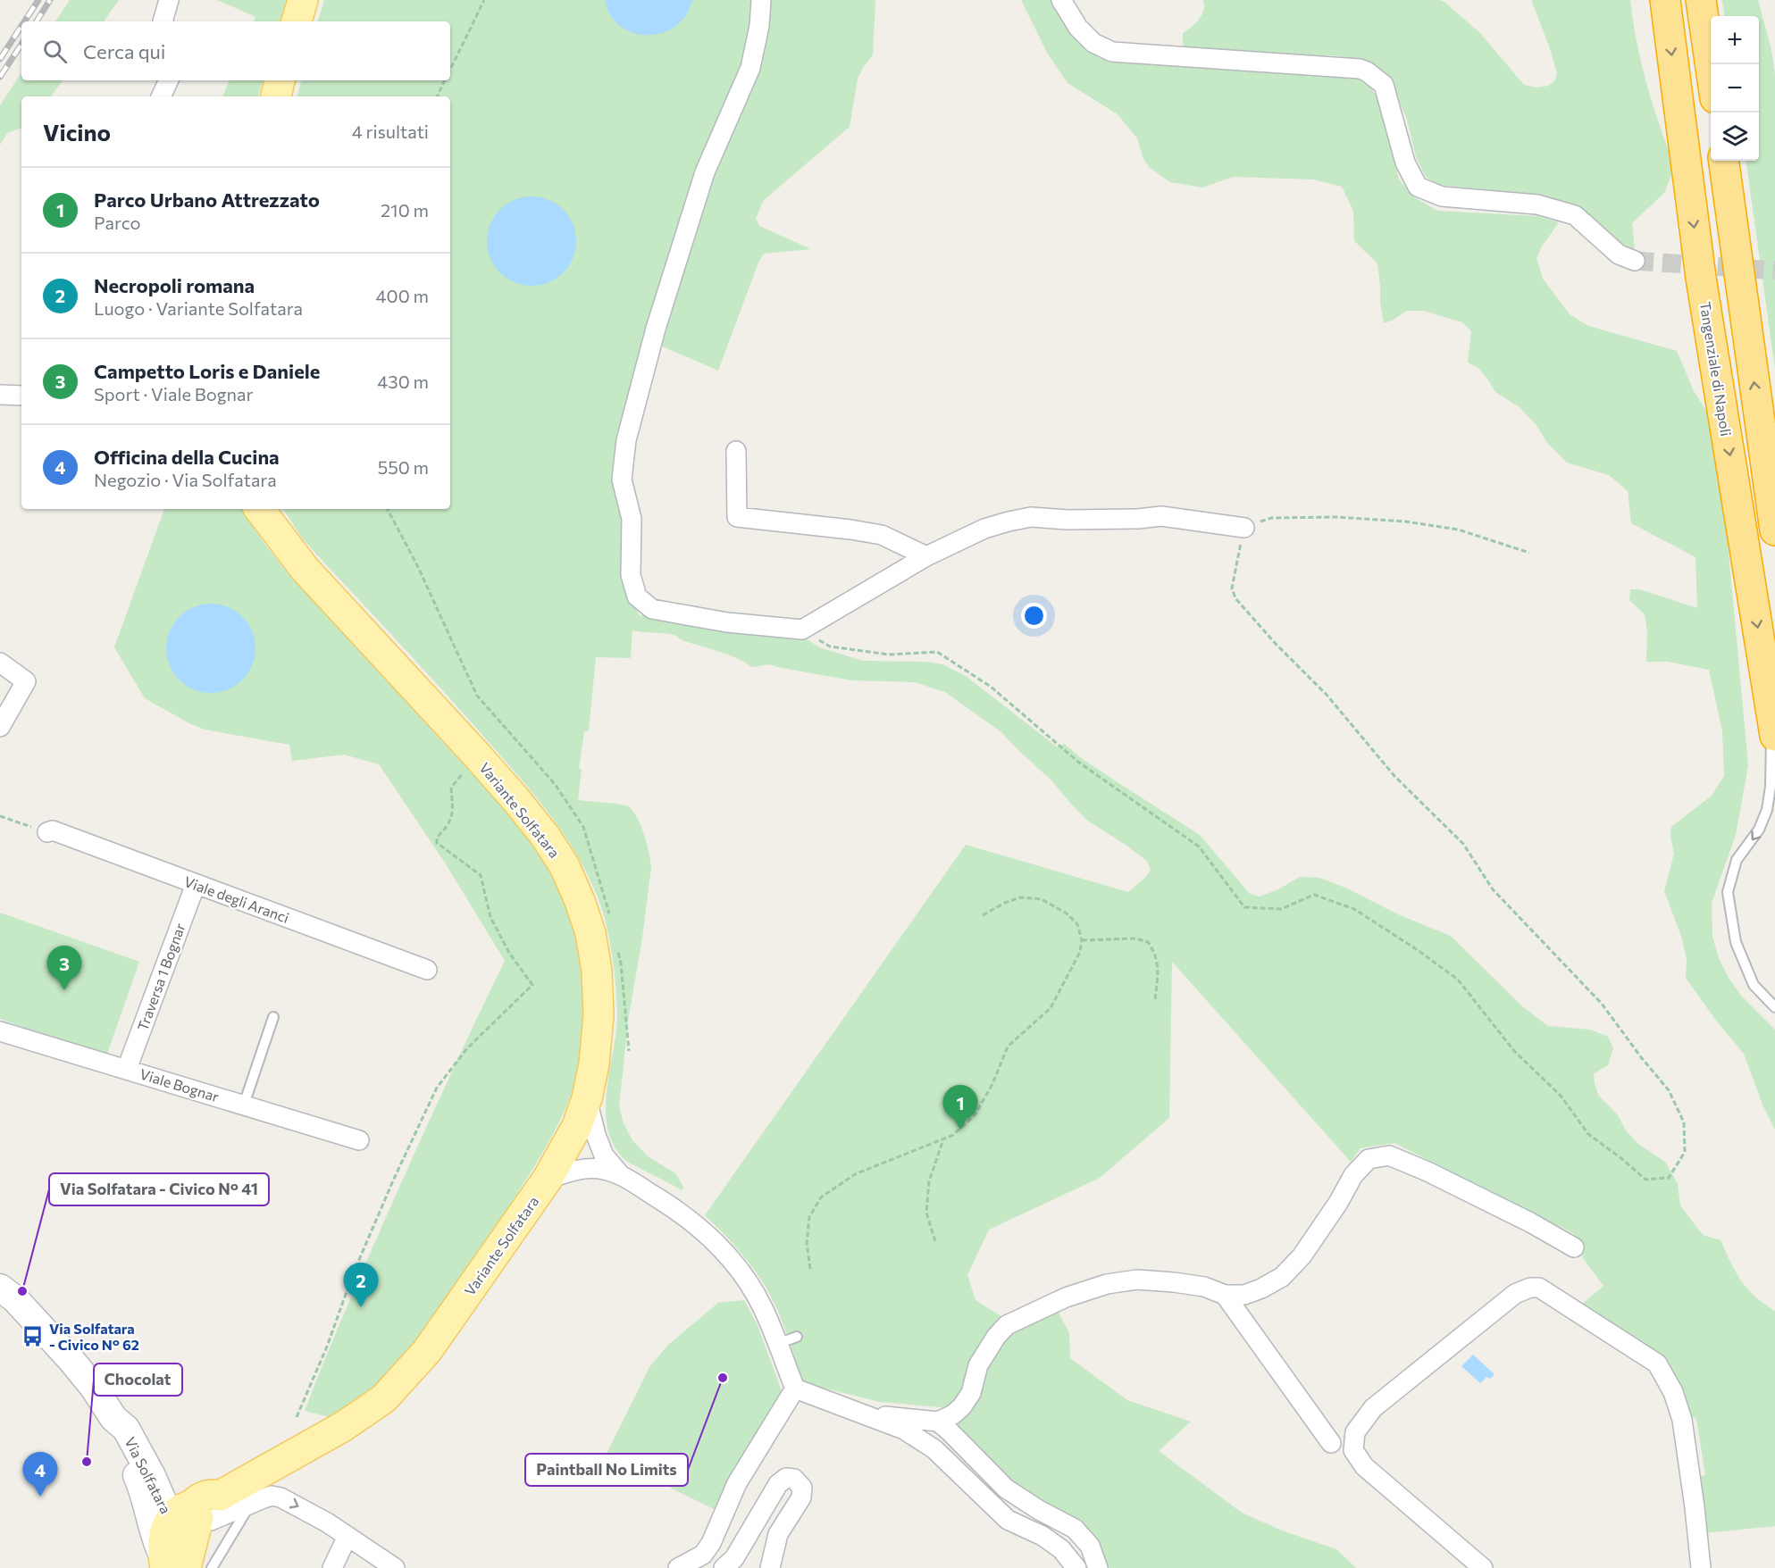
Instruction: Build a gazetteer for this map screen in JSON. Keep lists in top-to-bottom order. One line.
{"streets":{"highway":["Tangenziale di Napoli"],"main road":["Variante Solfatara","Via Solfatara"],"street":["Viale degli Aranci","Traversa 1 Bognar","Viale Bognar"]},"crossings":[["Variante Solfatara","Via Solfatara"],["Viale degli Aranci","Traversa 1 Bognar"],["Traversa 1 Bognar","Viale Bognar"]],"places":{"other":["Via Solfatara - Civico N° 41","Paintball No Limits","Chocolat"],"bus stop":["Via Solfatara - Civico N° 62"]},"page":{"map_buttons":["+","−"],"search":"Cerca qui","heading":["Vicino","4 risultati"],"list":[{"mark":"1","name":"Parco Urbano Attrezzato","note":"Parco","value":"210 m"},{"mark":"2","name":"Necropoli romana","note":"Luogo · Variante Solfatara","value":"400 m"},{"mark":"3","name":"Campetto Loris e Daniele","note":"Sport · Viale Bognar","value":"430 m"},{"mark":"4","name":"Officina della Cucina","note":"Negozio · Via Solfatara","value":"550 m"}],"pins":["3","1","2","4"]}}
